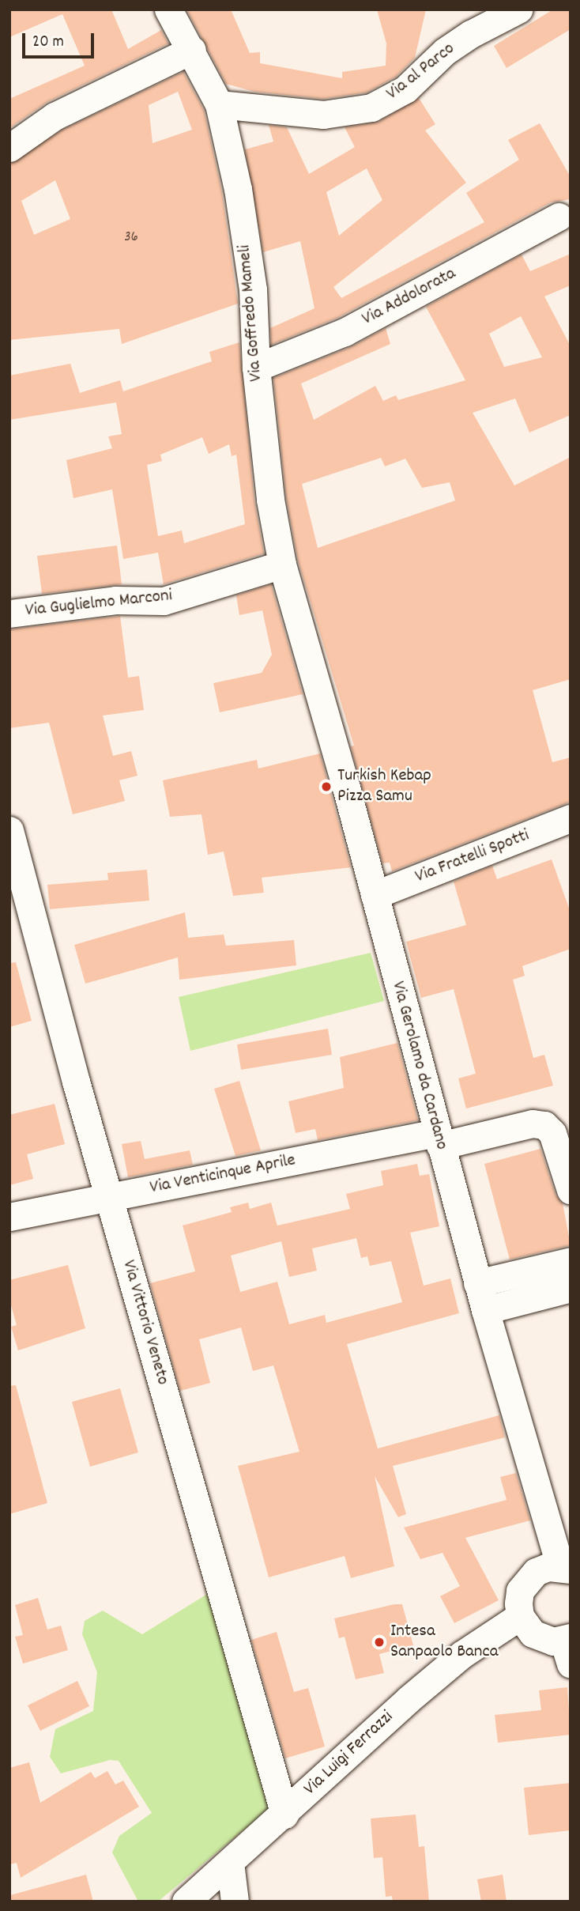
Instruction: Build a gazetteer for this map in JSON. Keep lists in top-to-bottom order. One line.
{"streets":{"street":["Via al Parco","Via Addolorata","Via Goffredo Mameli","Via Guglielmo Marconi","Via Fratelli Spotti","Via Gerolamo da Cardano","Via Venticinque Aprile","Via Vittorio Veneto","Via Luigi Ferrazzi"]},"crossings":[["Via al Parco","Via Goffredo Mameli"],["Via Addolorata","Via Goffredo Mameli"],["Via Goffredo Mameli","Via Guglielmo Marconi"],["Via Goffredo Mameli","Via Gerolamo da Cardano"],["Via Guglielmo Marconi","Via Gerolamo da Cardano"],["Via Fratelli Spotti","Via Gerolamo da Cardano"],["Via Gerolamo da Cardano","Via Venticinque Aprile"],["Via Venticinque Aprile","Via Vittorio Veneto"],["Via Vittorio Veneto","Via Luigi Ferrazzi"]],"places":["Turkish Kebap Pizza Samu","Intesa Sanpaolo Banca"],"house_numbers":["36"],"scale_bar":"20 m"}
